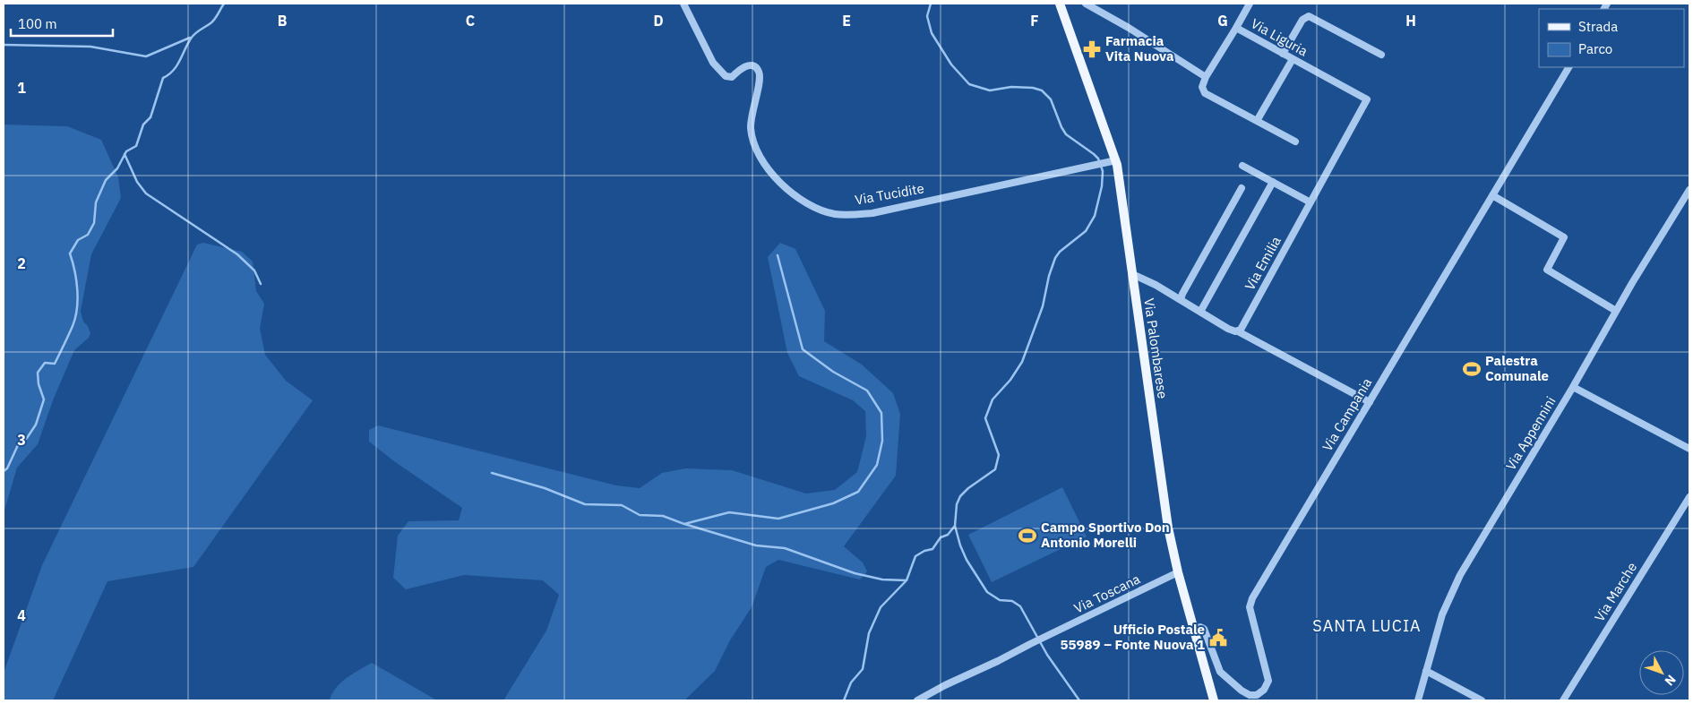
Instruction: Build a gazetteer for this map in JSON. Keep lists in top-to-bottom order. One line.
{"streets":{"main road":["Via Palombarese"],"street":["Via Liguria","Via Tucidite","Via Emilia","Via Campania","Via Appennini","Via Marche","Via Toscana"]},"crossings":[["Via Liguria","Via Emilia"],["Via Tucidite","Via Palombarese"],["Via Palombarese","Via Campania"],["Via Palombarese","Via Toscana"]],"districts":["SANTA LUCIA"],"places":{"pharmacy":["Farmacia Vita Nuova"],"sports":["Palestra Comunale","Campo Sportivo Don Antonio Morelli"],"public building":["Ufficio Postale 55989 – Fonte Nuova 1"]},"legend":["Strada","Parco"],"scale_bar":"100 m","north":"bottom right","grid":{"columns":["B","C","D","E","F","G","H"],"rows":["1","2","3","4"]}}
